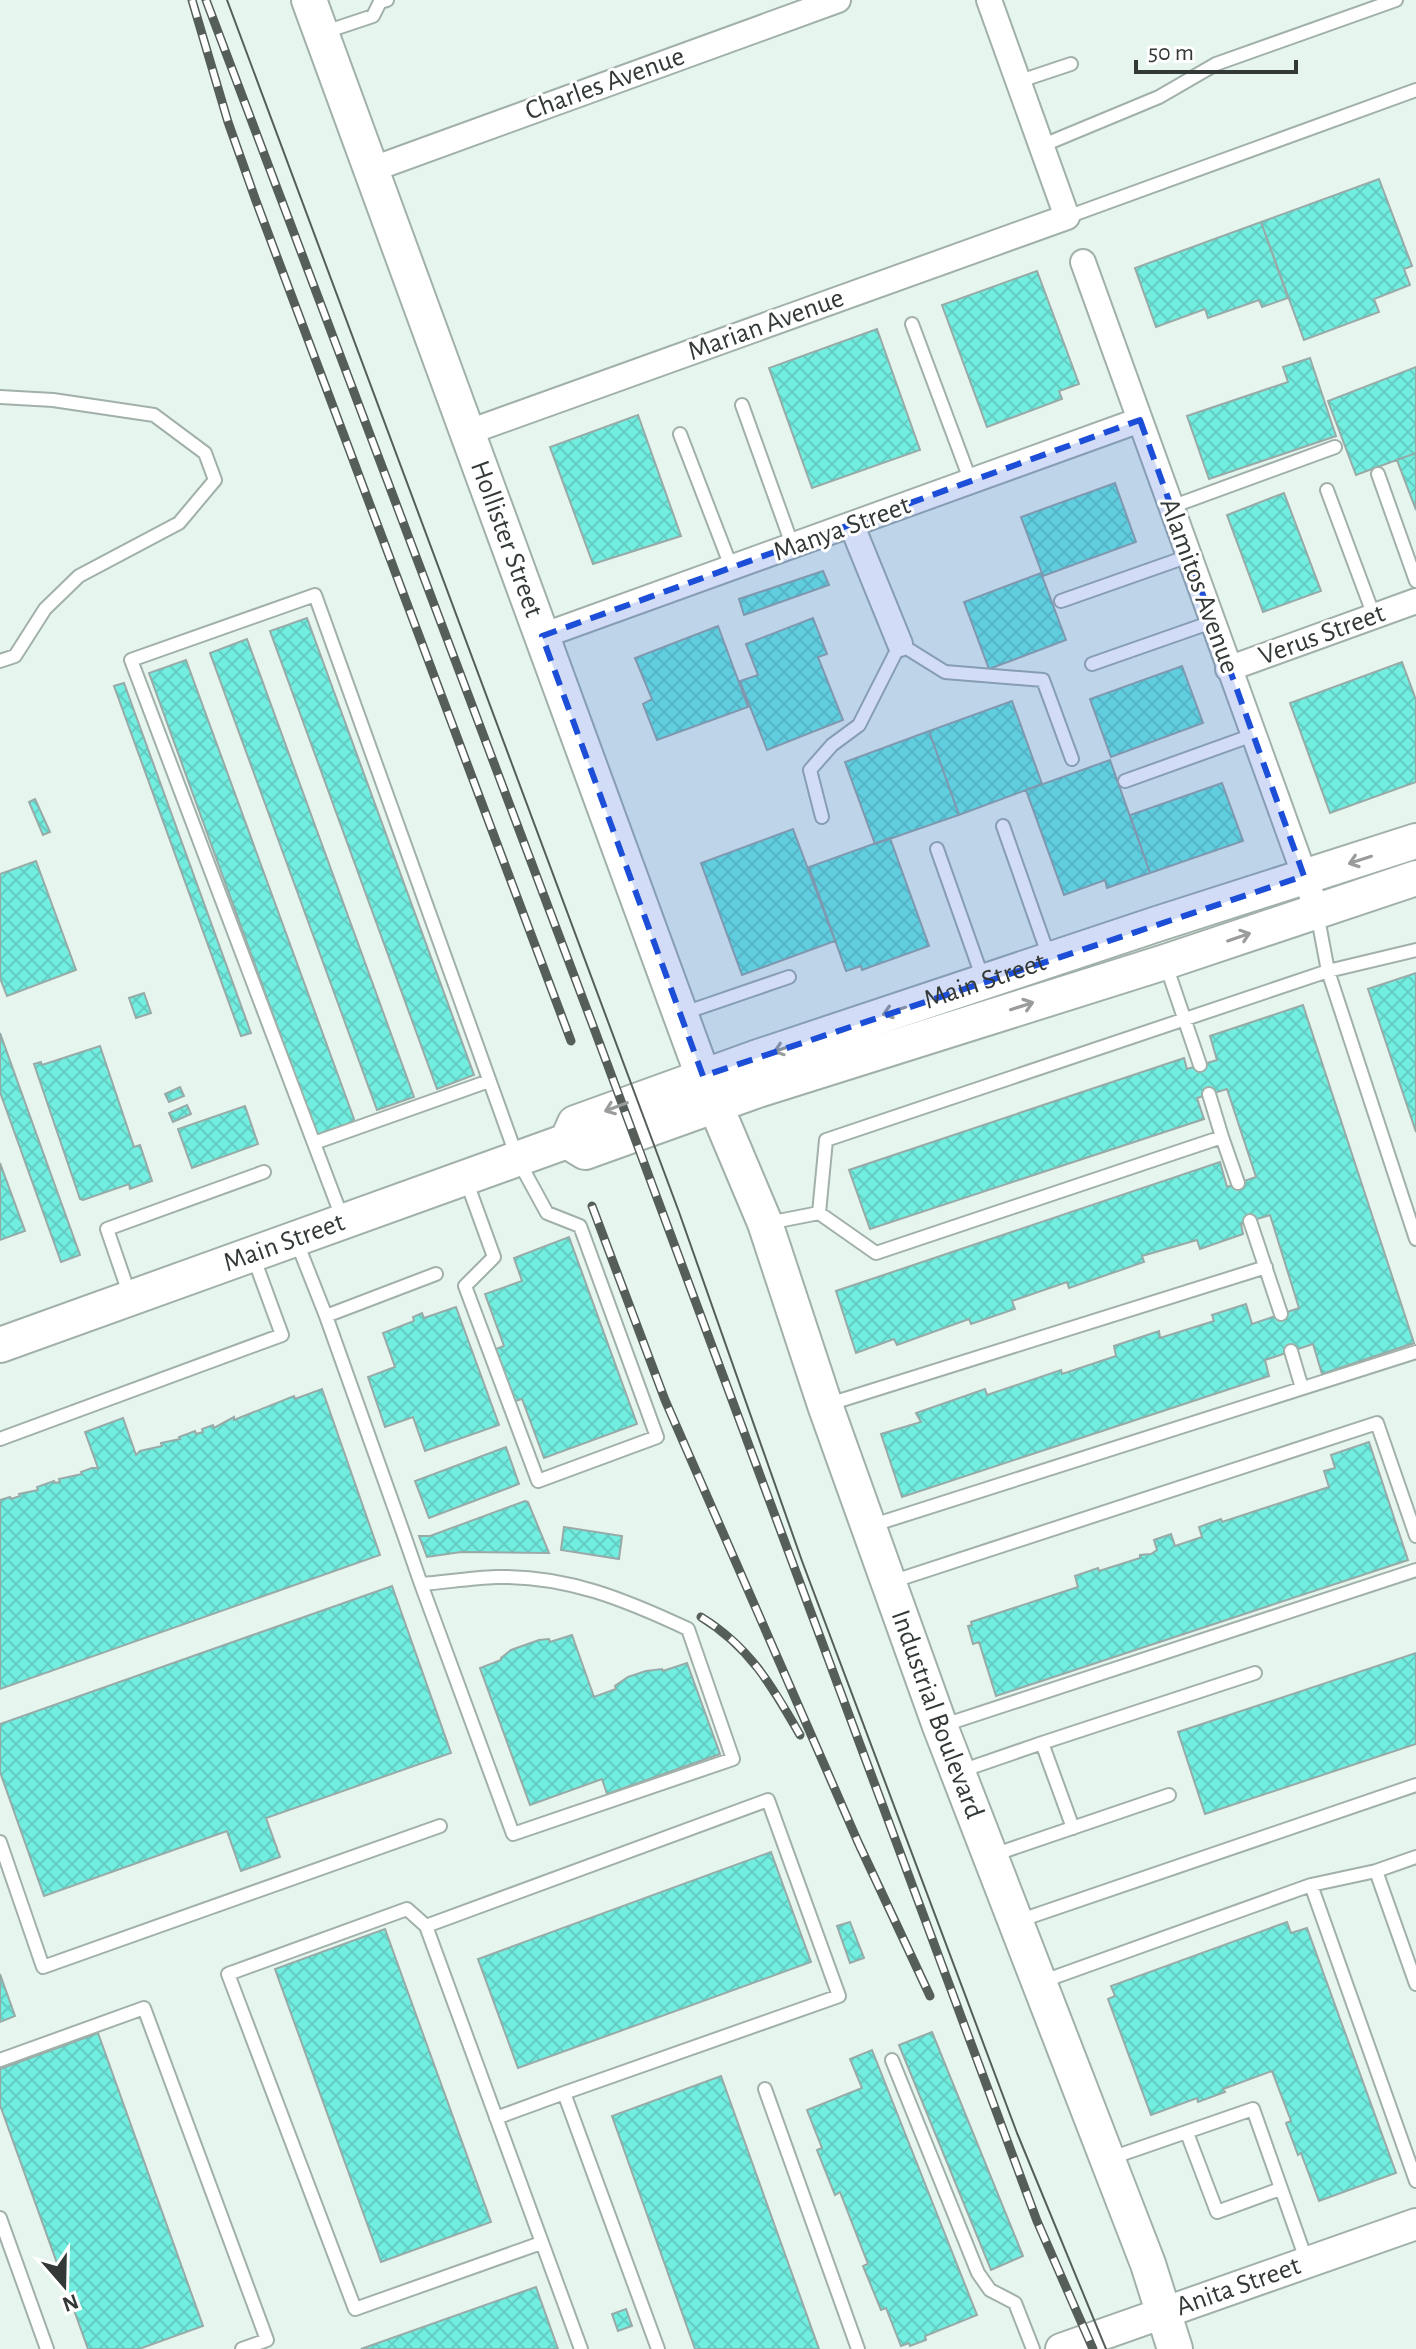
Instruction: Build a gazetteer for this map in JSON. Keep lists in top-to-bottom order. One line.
{"streets":{"main road":["Hollister Street","Main Street","Industrial Boulevard"],"street":["Charles Avenue","Marian Avenue","Manya Street","Alamitos Avenue","Verus Street","Anita Street"]},"crossings":[["Charles Avenue","Hollister Street"],["Marian Avenue","Hollister Street"],["Manya Street","Hollister Street"],["Manya Street","Alamitos Avenue"],["Hollister Street","Main Street"],["Hollister Street","Industrial Boulevard"],["Alamitos Avenue","Verus Street"],["Alamitos Avenue","Main Street"],["Main Street","Industrial Boulevard"],["Industrial Boulevard","Anita Street"]],"scale_bar":"50 m","north":"bottom"}
